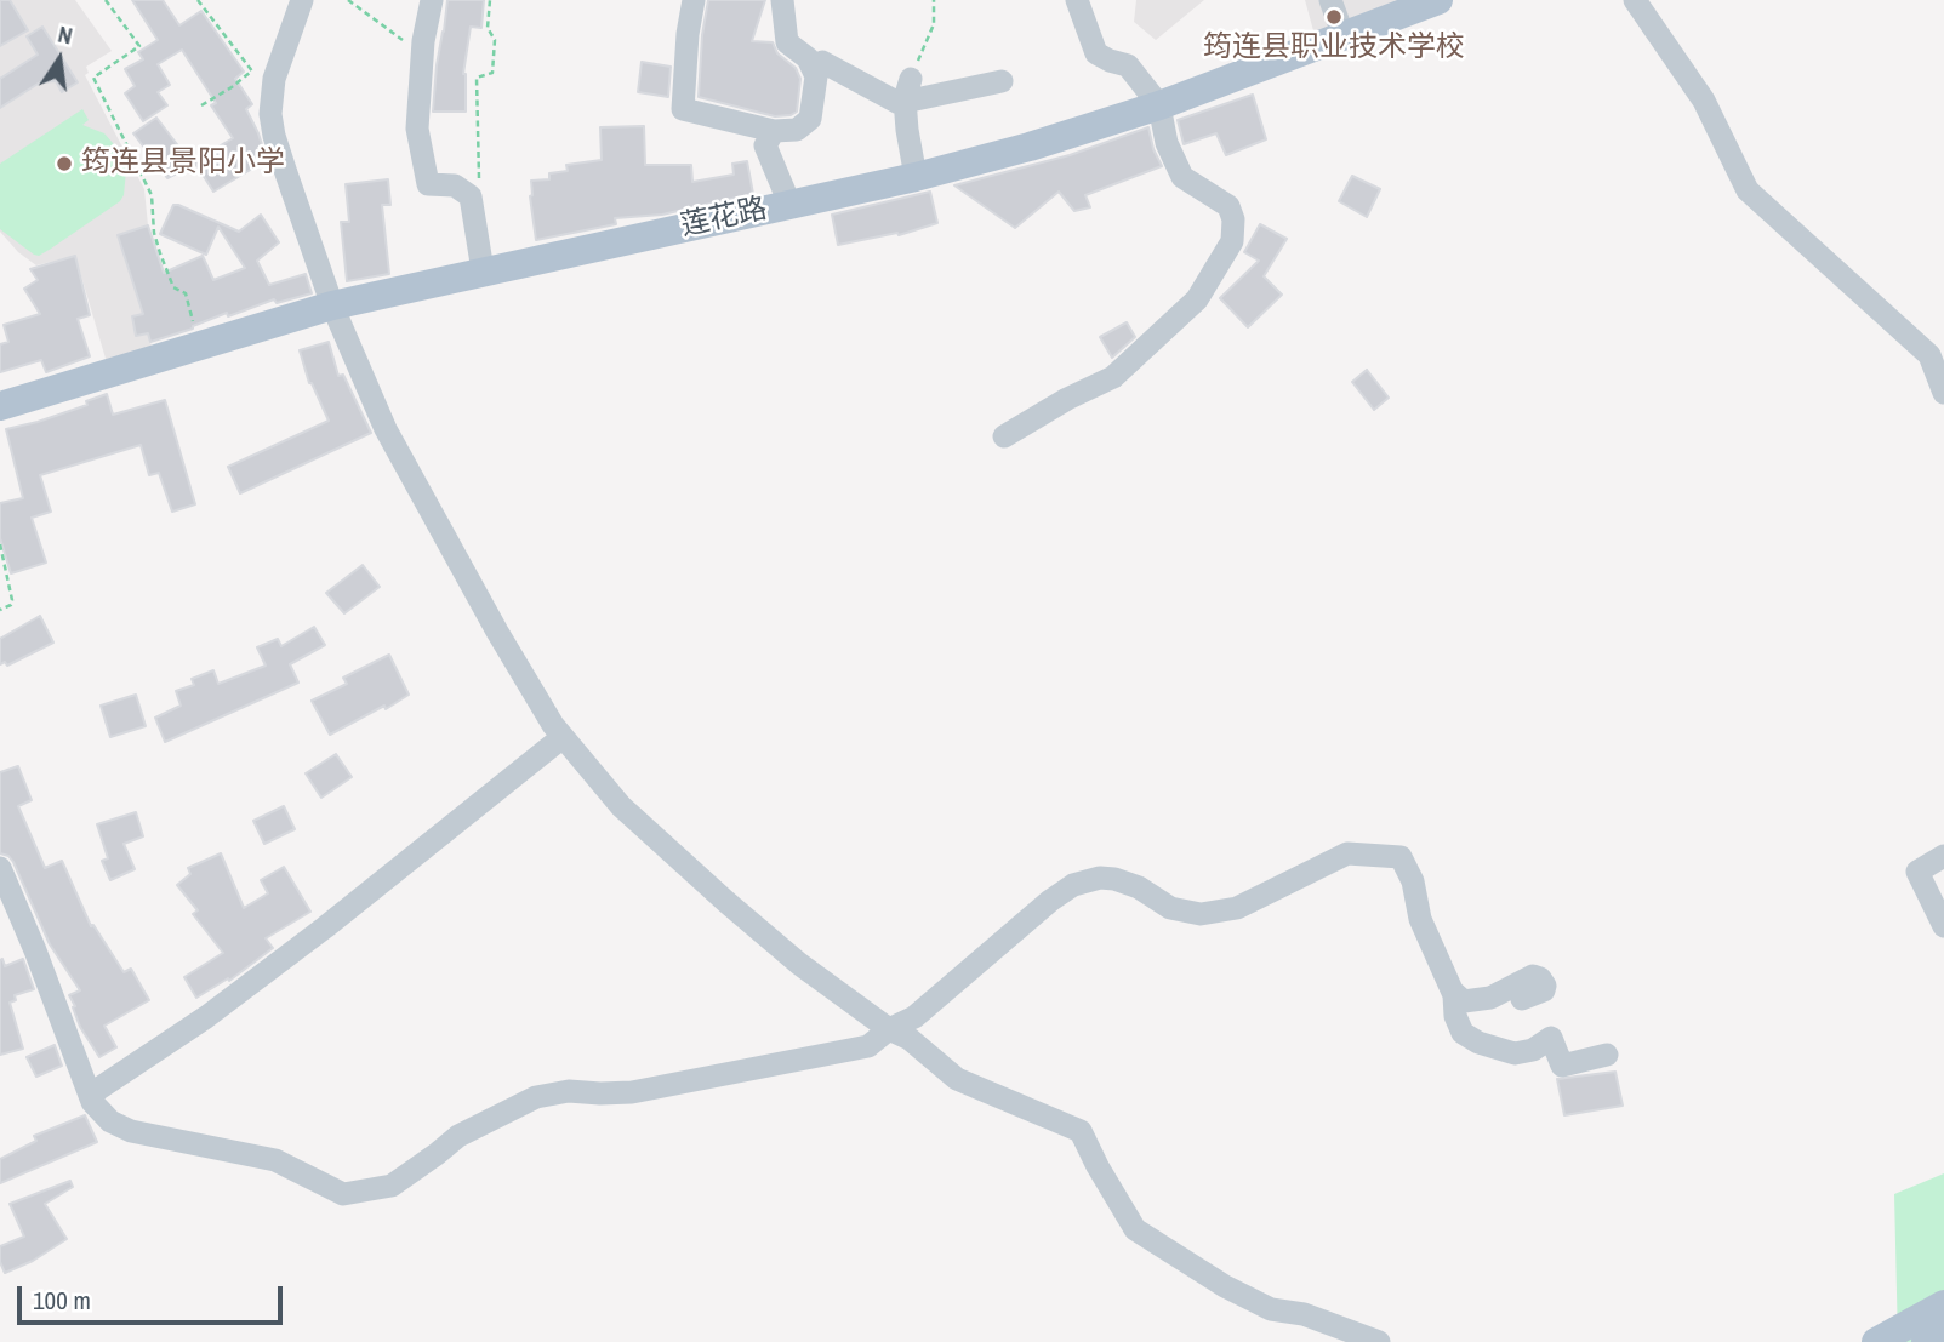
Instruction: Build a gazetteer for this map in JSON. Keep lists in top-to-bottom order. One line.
{"streets":{"main road":["莲花路"]},"places":["筠连县职业技术学校","筠连县景阳小学"],"scale_bar":"100 m","north":"top"}
